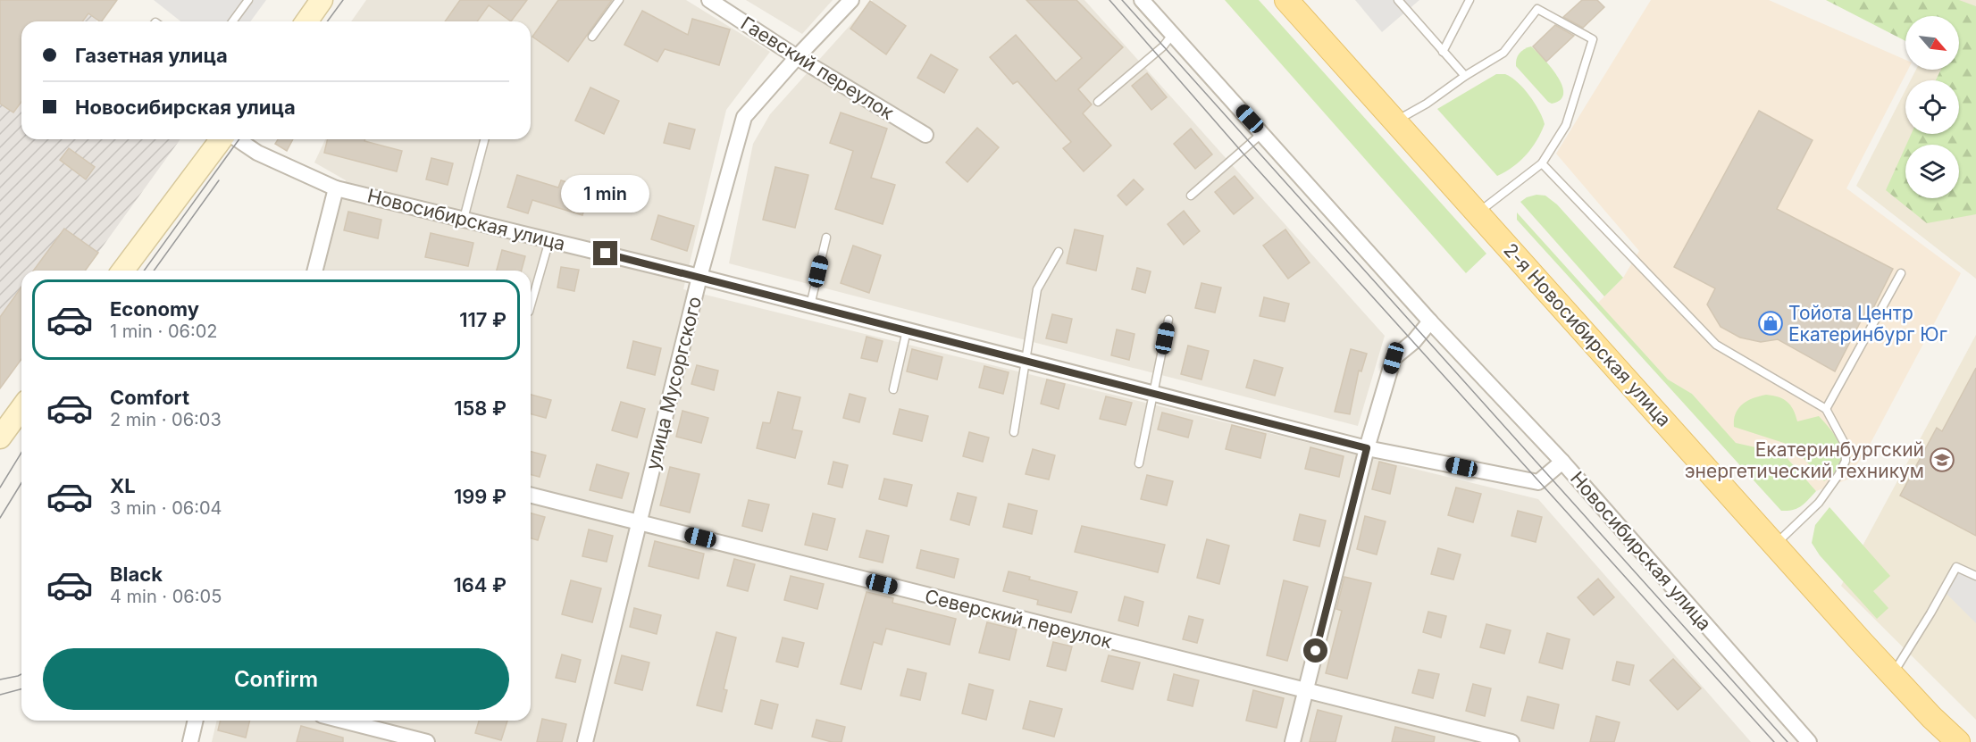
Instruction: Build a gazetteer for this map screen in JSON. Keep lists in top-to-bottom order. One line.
{"streets":{"main road":["2-я Новосибирская улица"],"street":["Гаевский переулок","Новосибирская улица","улица Мусоргского","Северский переулок"]},"crossings":[["Гаевский переулок","улица Мусоргского"],["Новосибирская улица","улица Мусоргского"],["улица Мусоргского","Северский переулок"]],"places":{"shop":["Тойота Центр Екатеринбург Юг"],"school or university":["Екатеринбургский энергетический техникум"]},"north":"bottom right","page":{"banner":["Газетная улица","Новосибирская улица"],"bubble":"1 min","list":[{"name":"Economy","note":"1 min · 06:02","value":"117 ₽"},{"name":"Comfort","note":"2 min · 06:03","value":"158 ₽"},{"name":"XL","note":"3 min · 06:04","value":"199 ₽"},{"name":"Black","note":"4 min · 06:05","value":"164 ₽"}],"buttons":"Confirm"}}
